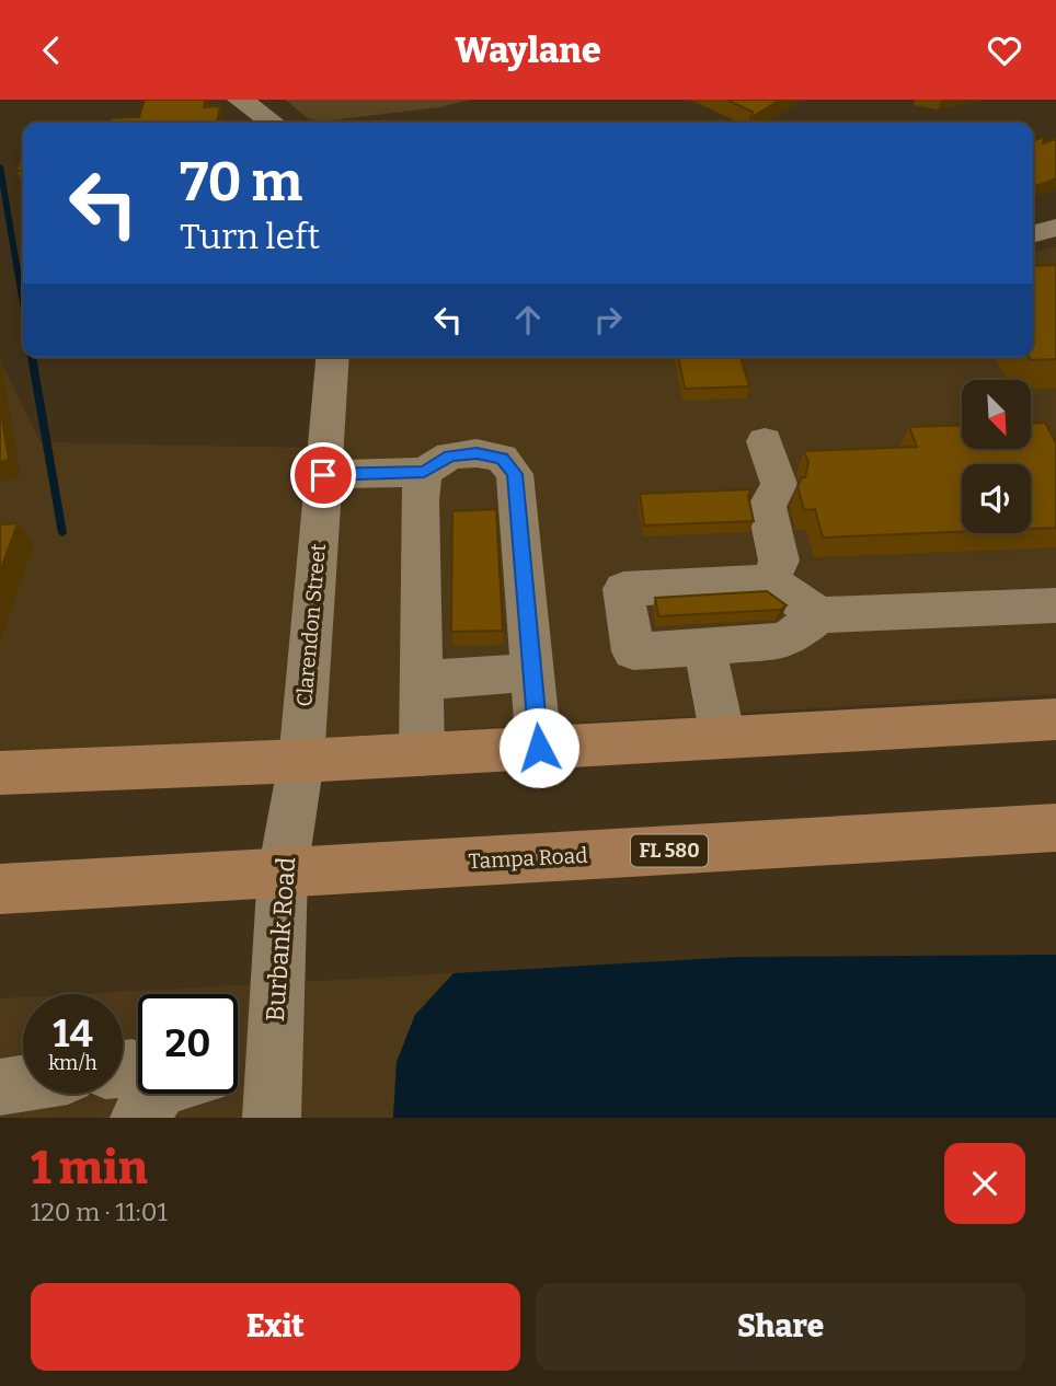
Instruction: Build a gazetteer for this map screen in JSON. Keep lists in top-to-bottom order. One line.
{"streets":{"main road":["FL 580","Tampa Road"],"street":["Clarendon Street","Burbank Road"]},"crossings":[["Clarendon Street","Burbank Road"],["Tampa Road","Burbank Road"]],"north":"bottom right","page":{"header":"Waylane","turn":["70 m","Turn left"],"speed":"14 km/h","limit":"20","heading":["1 min","120 m · 11:01"],"buttons":["Exit","Share"]}}
